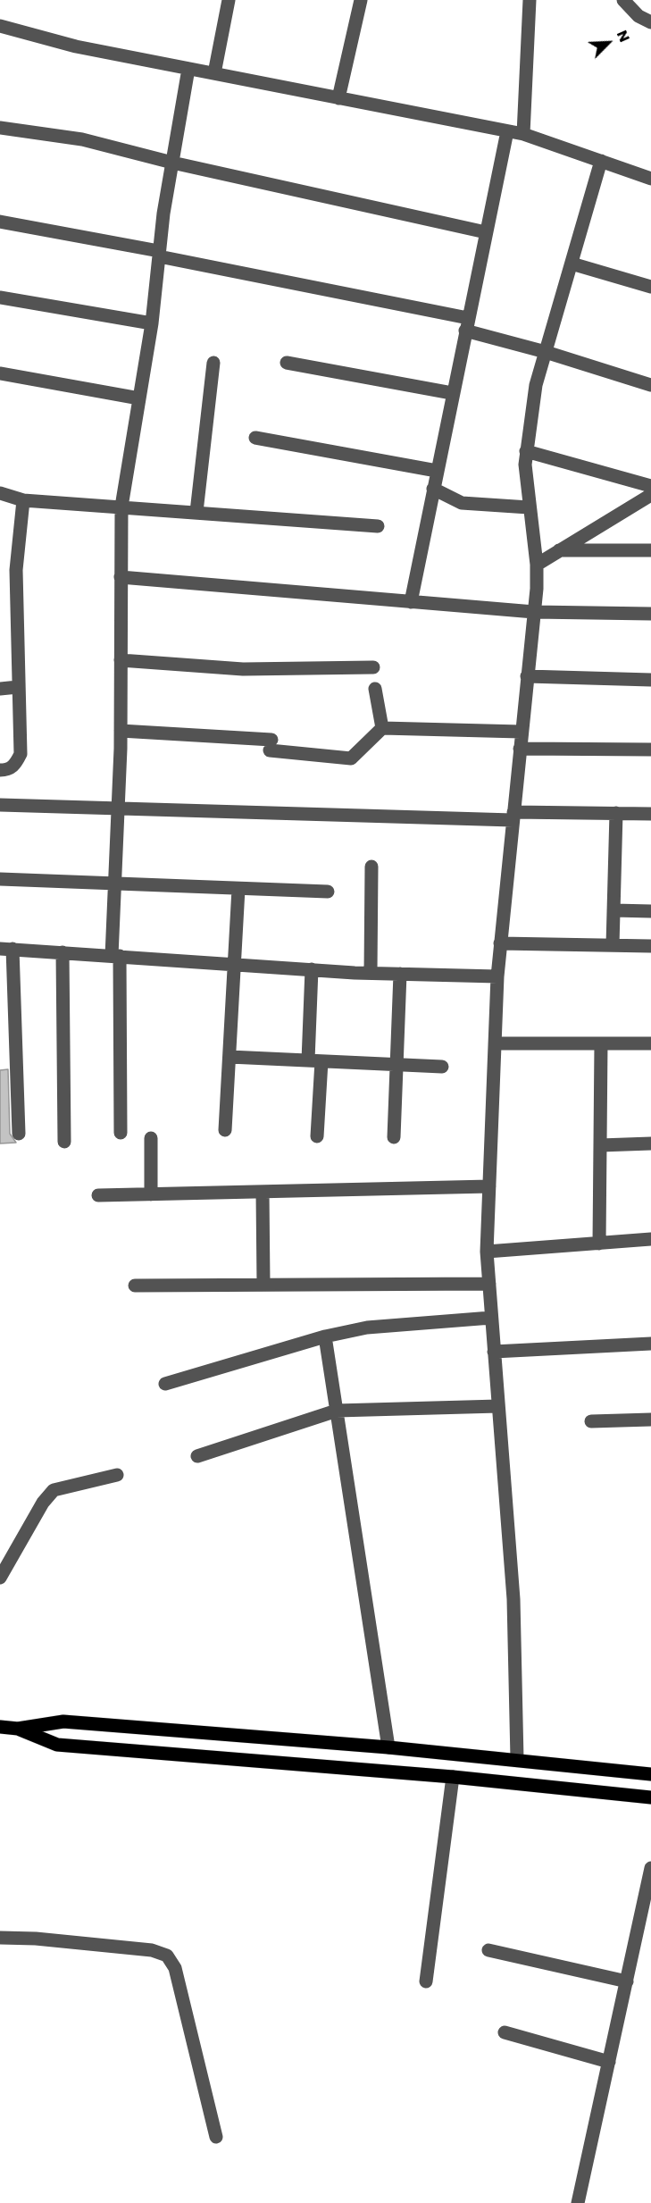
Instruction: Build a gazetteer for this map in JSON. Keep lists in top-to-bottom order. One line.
{"north":"top right"}
